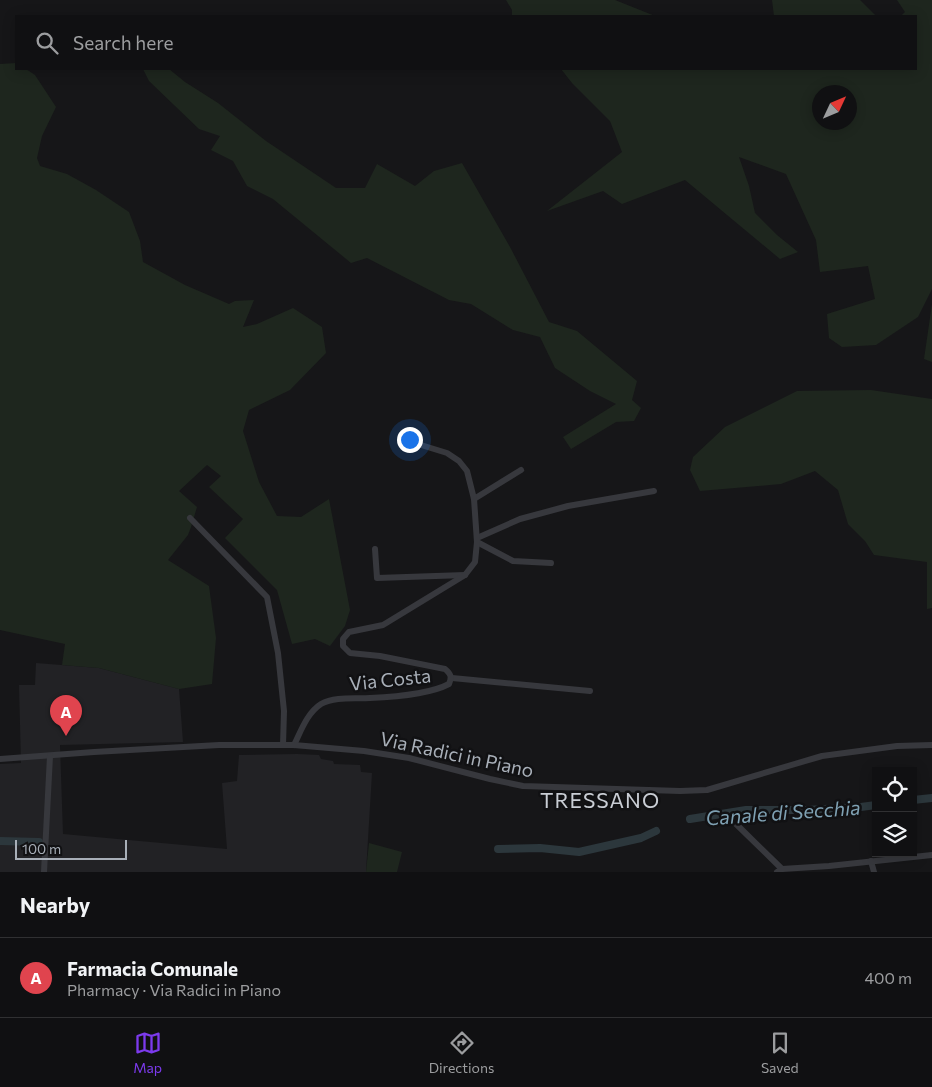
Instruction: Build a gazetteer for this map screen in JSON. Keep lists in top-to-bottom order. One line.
{"streets":{"street":["Via Costa","Via Radici in Piano"]},"crossings":[["Via Costa","Via Radici in Piano"]],"districts":["TRESSANO"],"water":["Canale di Secchia"],"scale_bar":"100 m","north":"top right","page":{"search":"Search here","pins":"A","scale":"100 m","heading":"Nearby","list":[{"mark":"A","name":"Farmacia Comunale","note":"Pharmacy · Via Radici in Piano","value":"400 m"}],"nav":["Map","Directions","Saved"]}}
